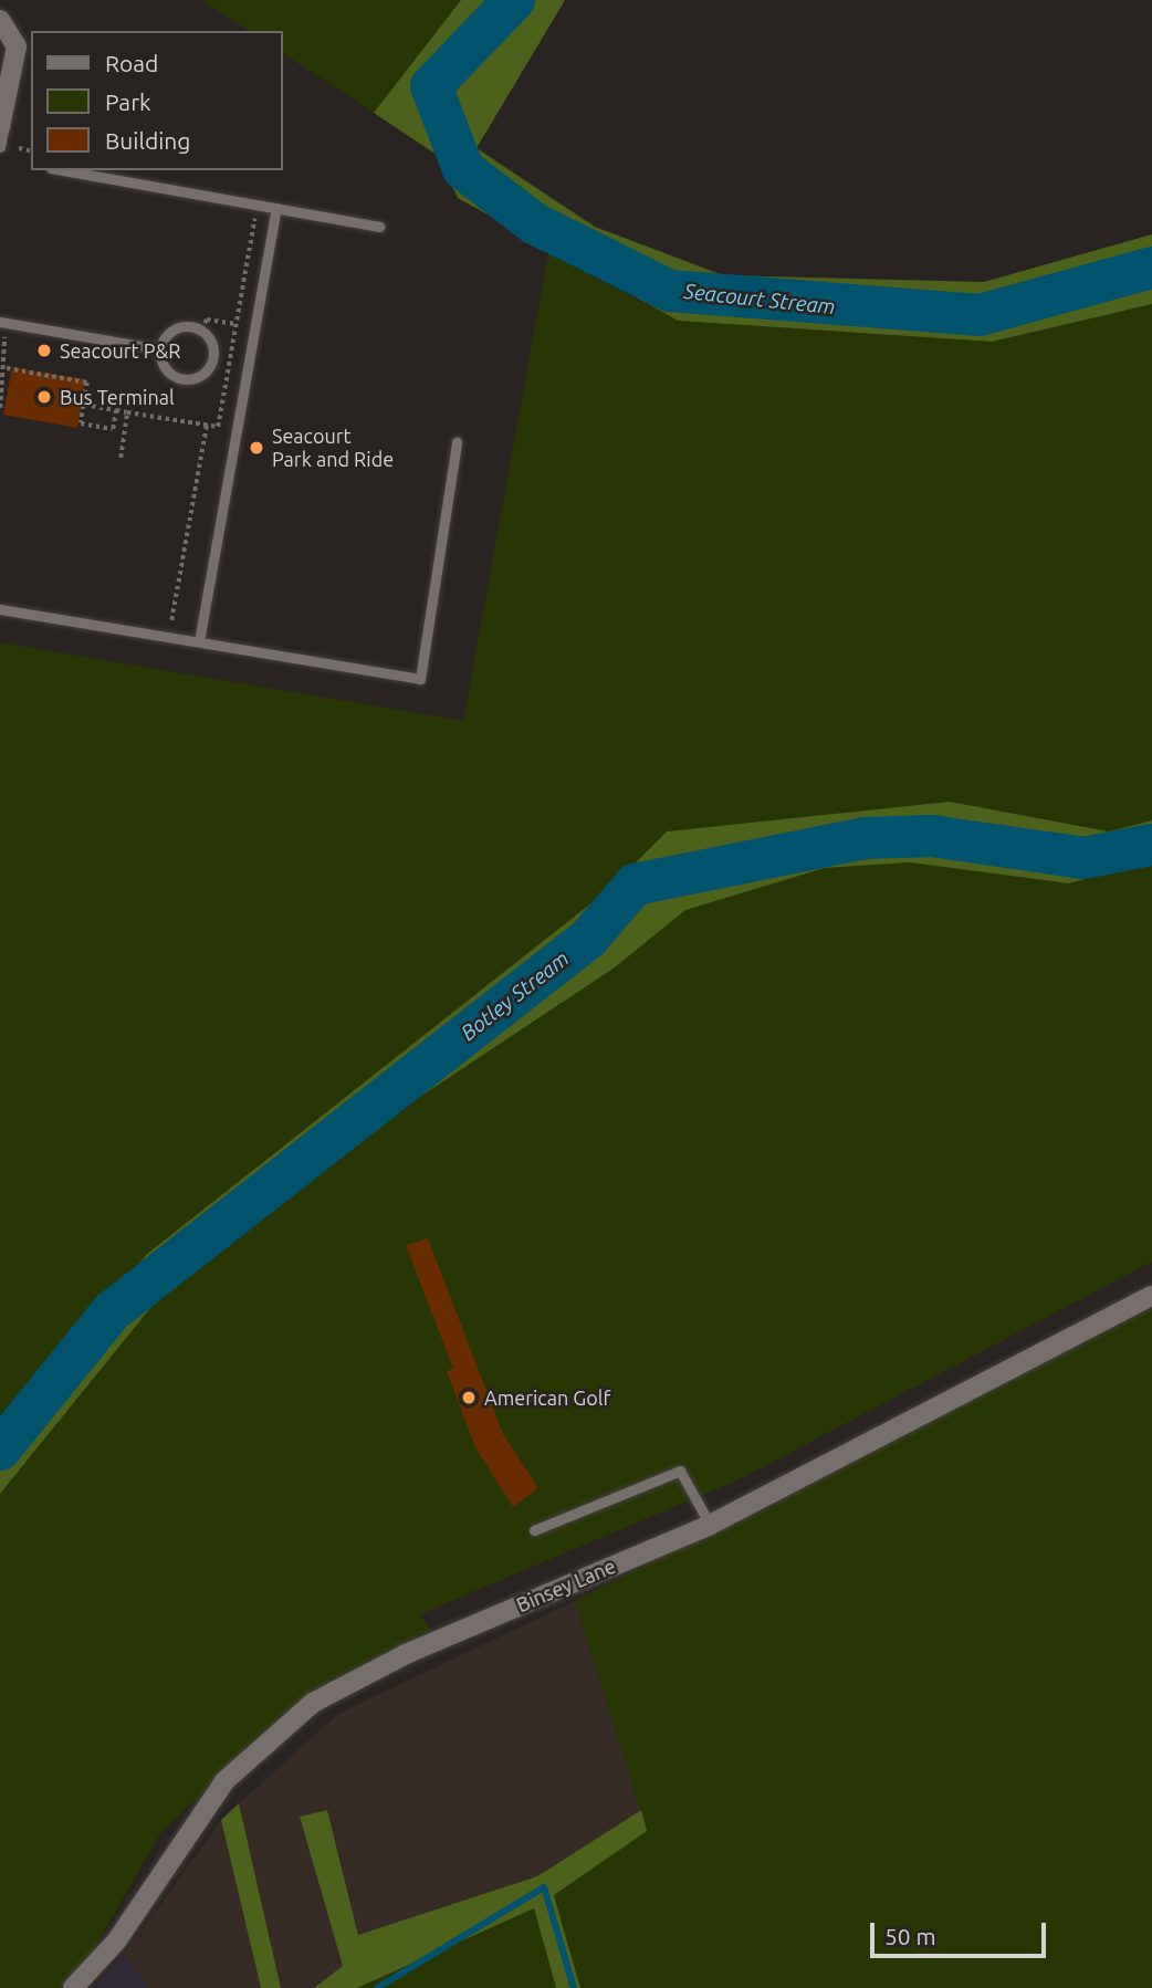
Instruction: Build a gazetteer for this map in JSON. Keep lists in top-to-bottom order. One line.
{"streets":{"street":["Binsey Lane"]},"water":["Seacourt Stream","Botley Stream"],"places":["Seacourt P&R","Bus Terminal","Seacourt Park and Ride","American Golf"],"legend":["Road","Park","Building"],"scale_bar":"50 m"}
